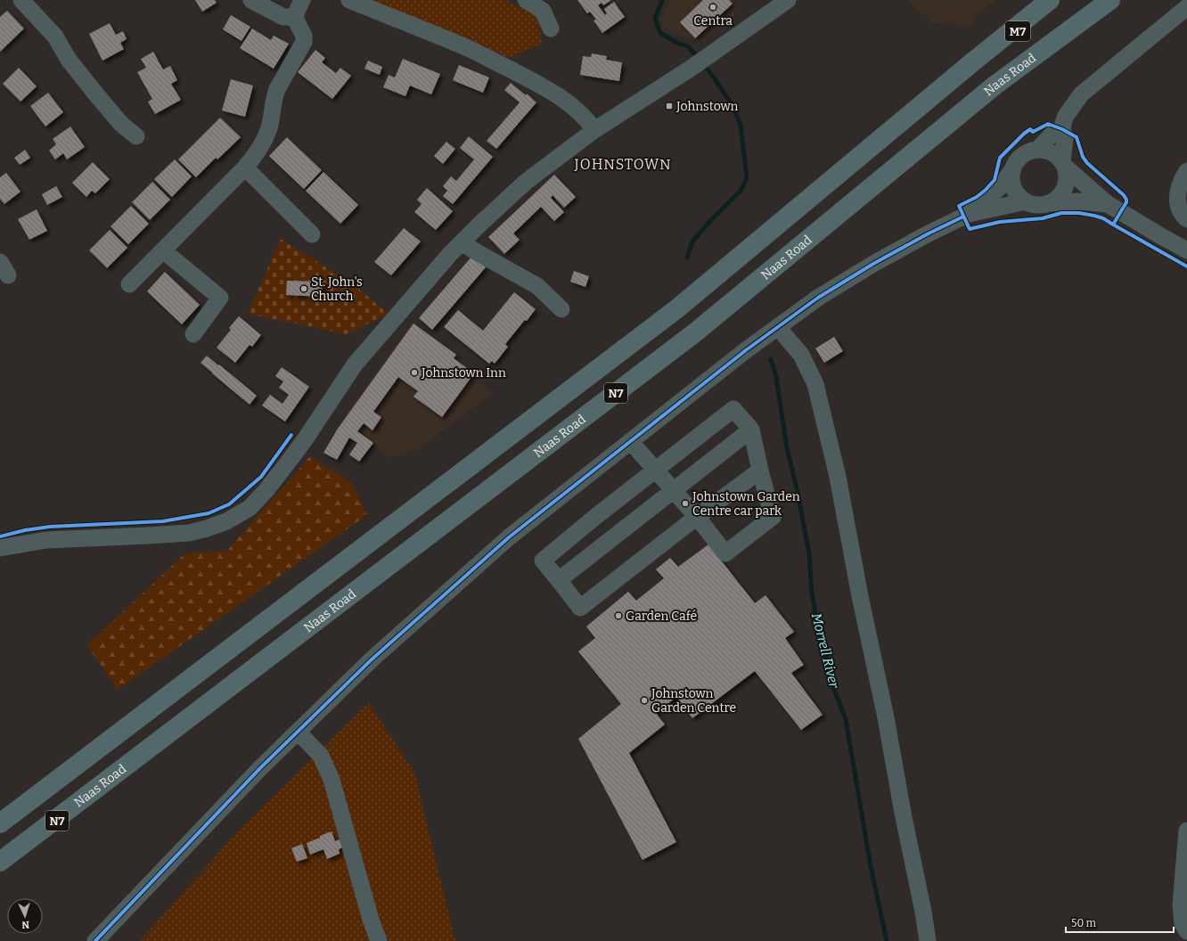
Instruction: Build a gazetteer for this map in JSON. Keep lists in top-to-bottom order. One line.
{"streets":{"highway":["M7","Naas Road","N7"]},"crossings":[["M7","N7"],["Naas Road","N7"]],"districts":["JOHNSTOWN"],"water":["Morrell River"],"places":{"other":["Centra","St. John's Church","Johnstown Inn","Johnstown Garden Centre car park","Garden Café","Johnstown Garden Centre"],"transit":["Johnstown"]},"scale_bar":"50 m","north":"bottom"}
